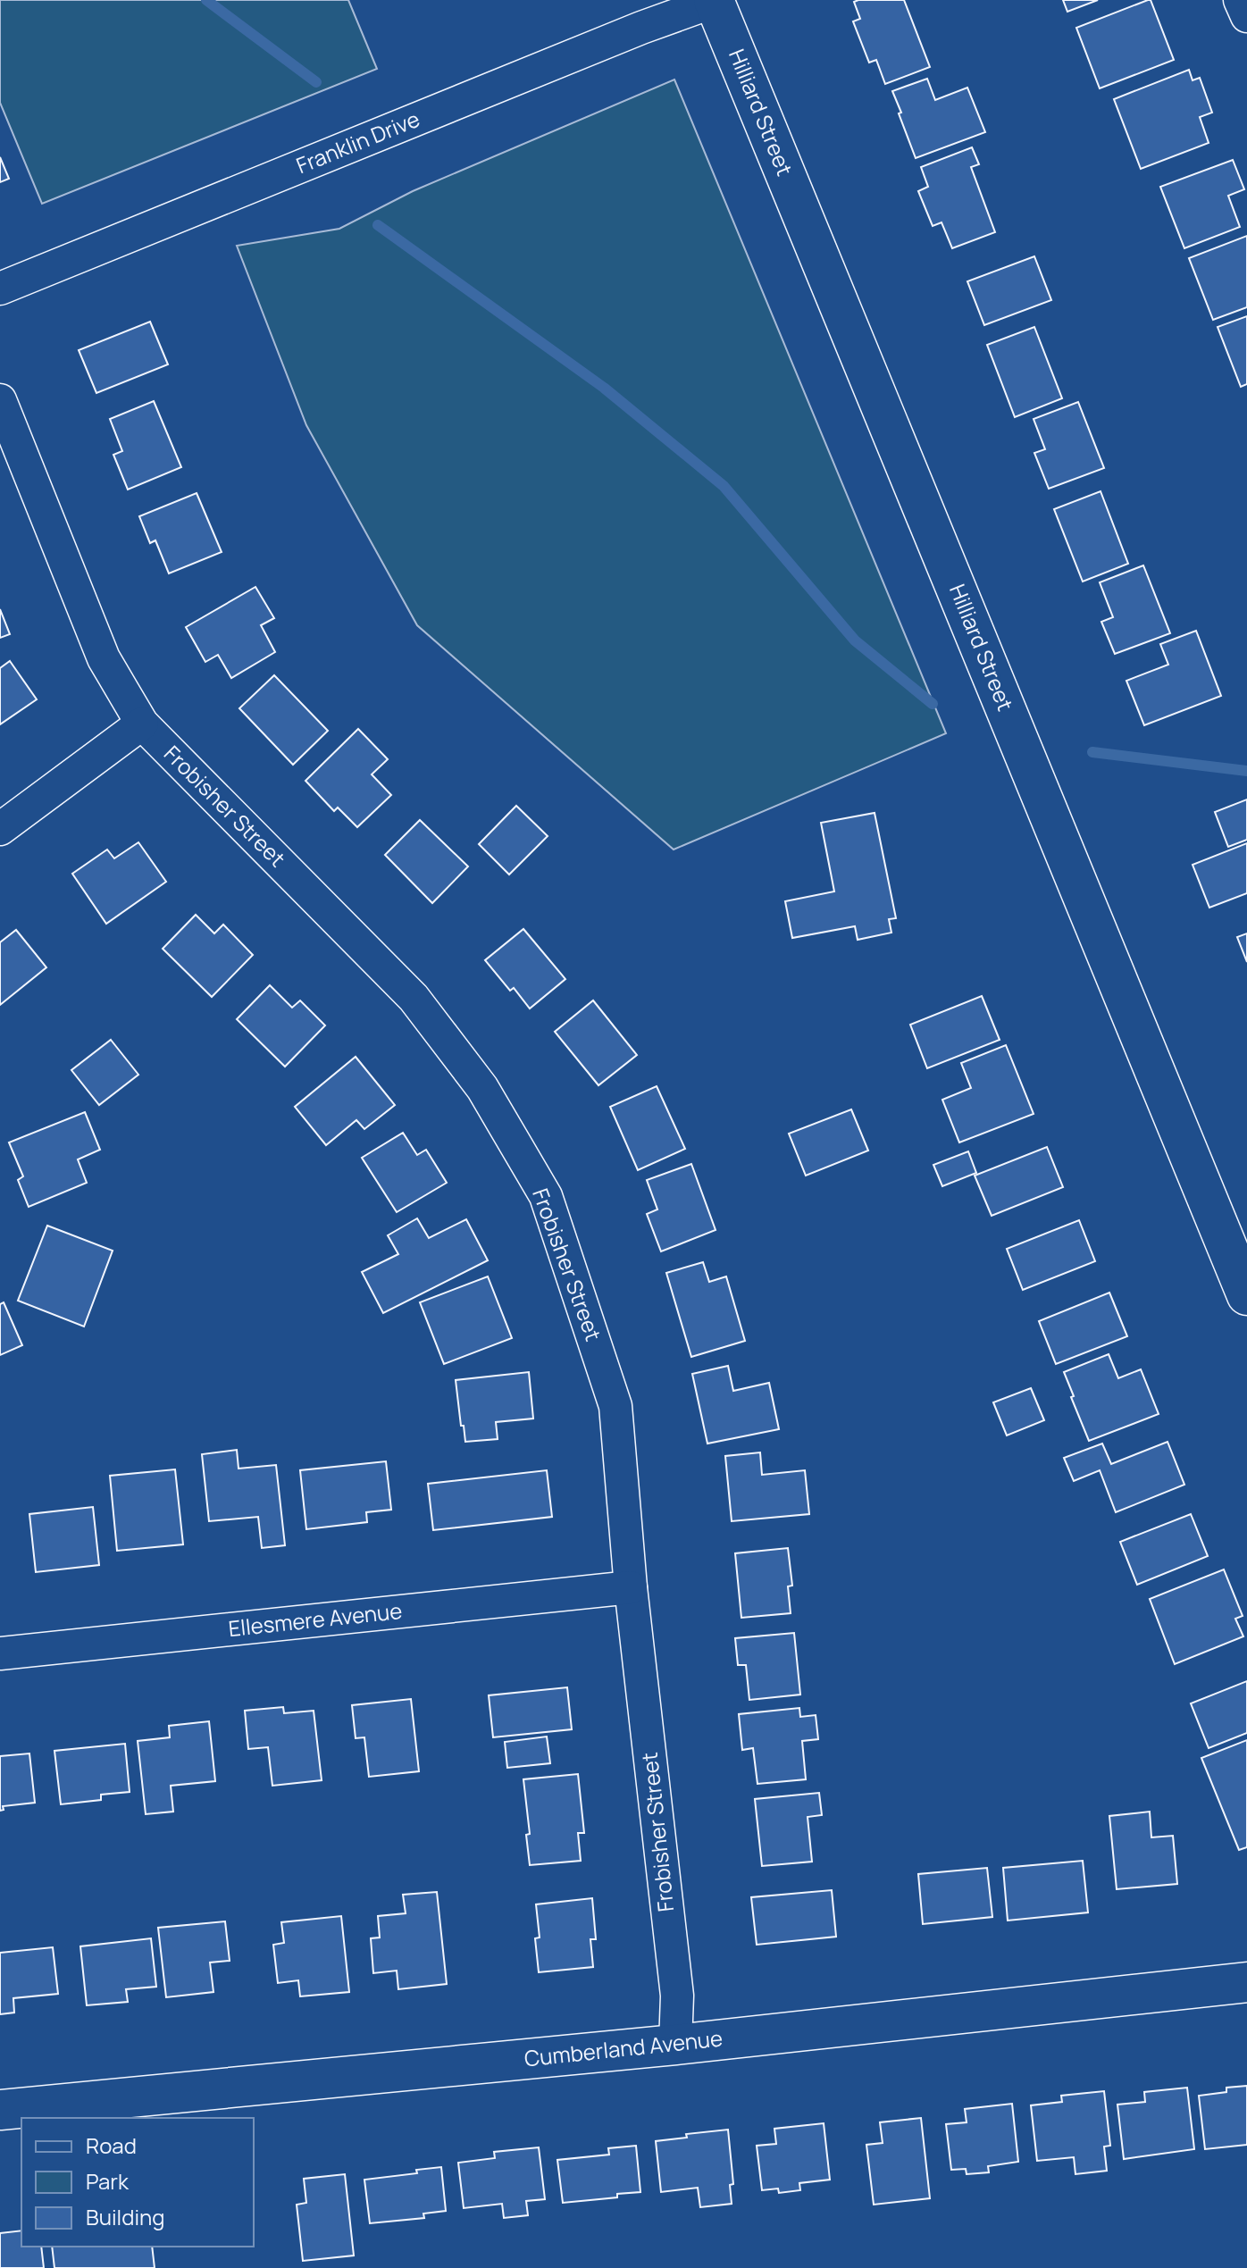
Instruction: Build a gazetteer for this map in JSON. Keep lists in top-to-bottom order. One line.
{"streets":{"street":["Hilliard Street","Franklin Drive","Frobisher Street","Ellesmere Avenue","Cumberland Avenue"]},"crossings":[["Hilliard Street","Franklin Drive"],["Frobisher Street","Ellesmere Avenue"],["Frobisher Street","Cumberland Avenue"]],"legend":["Road","Park","Building"]}
